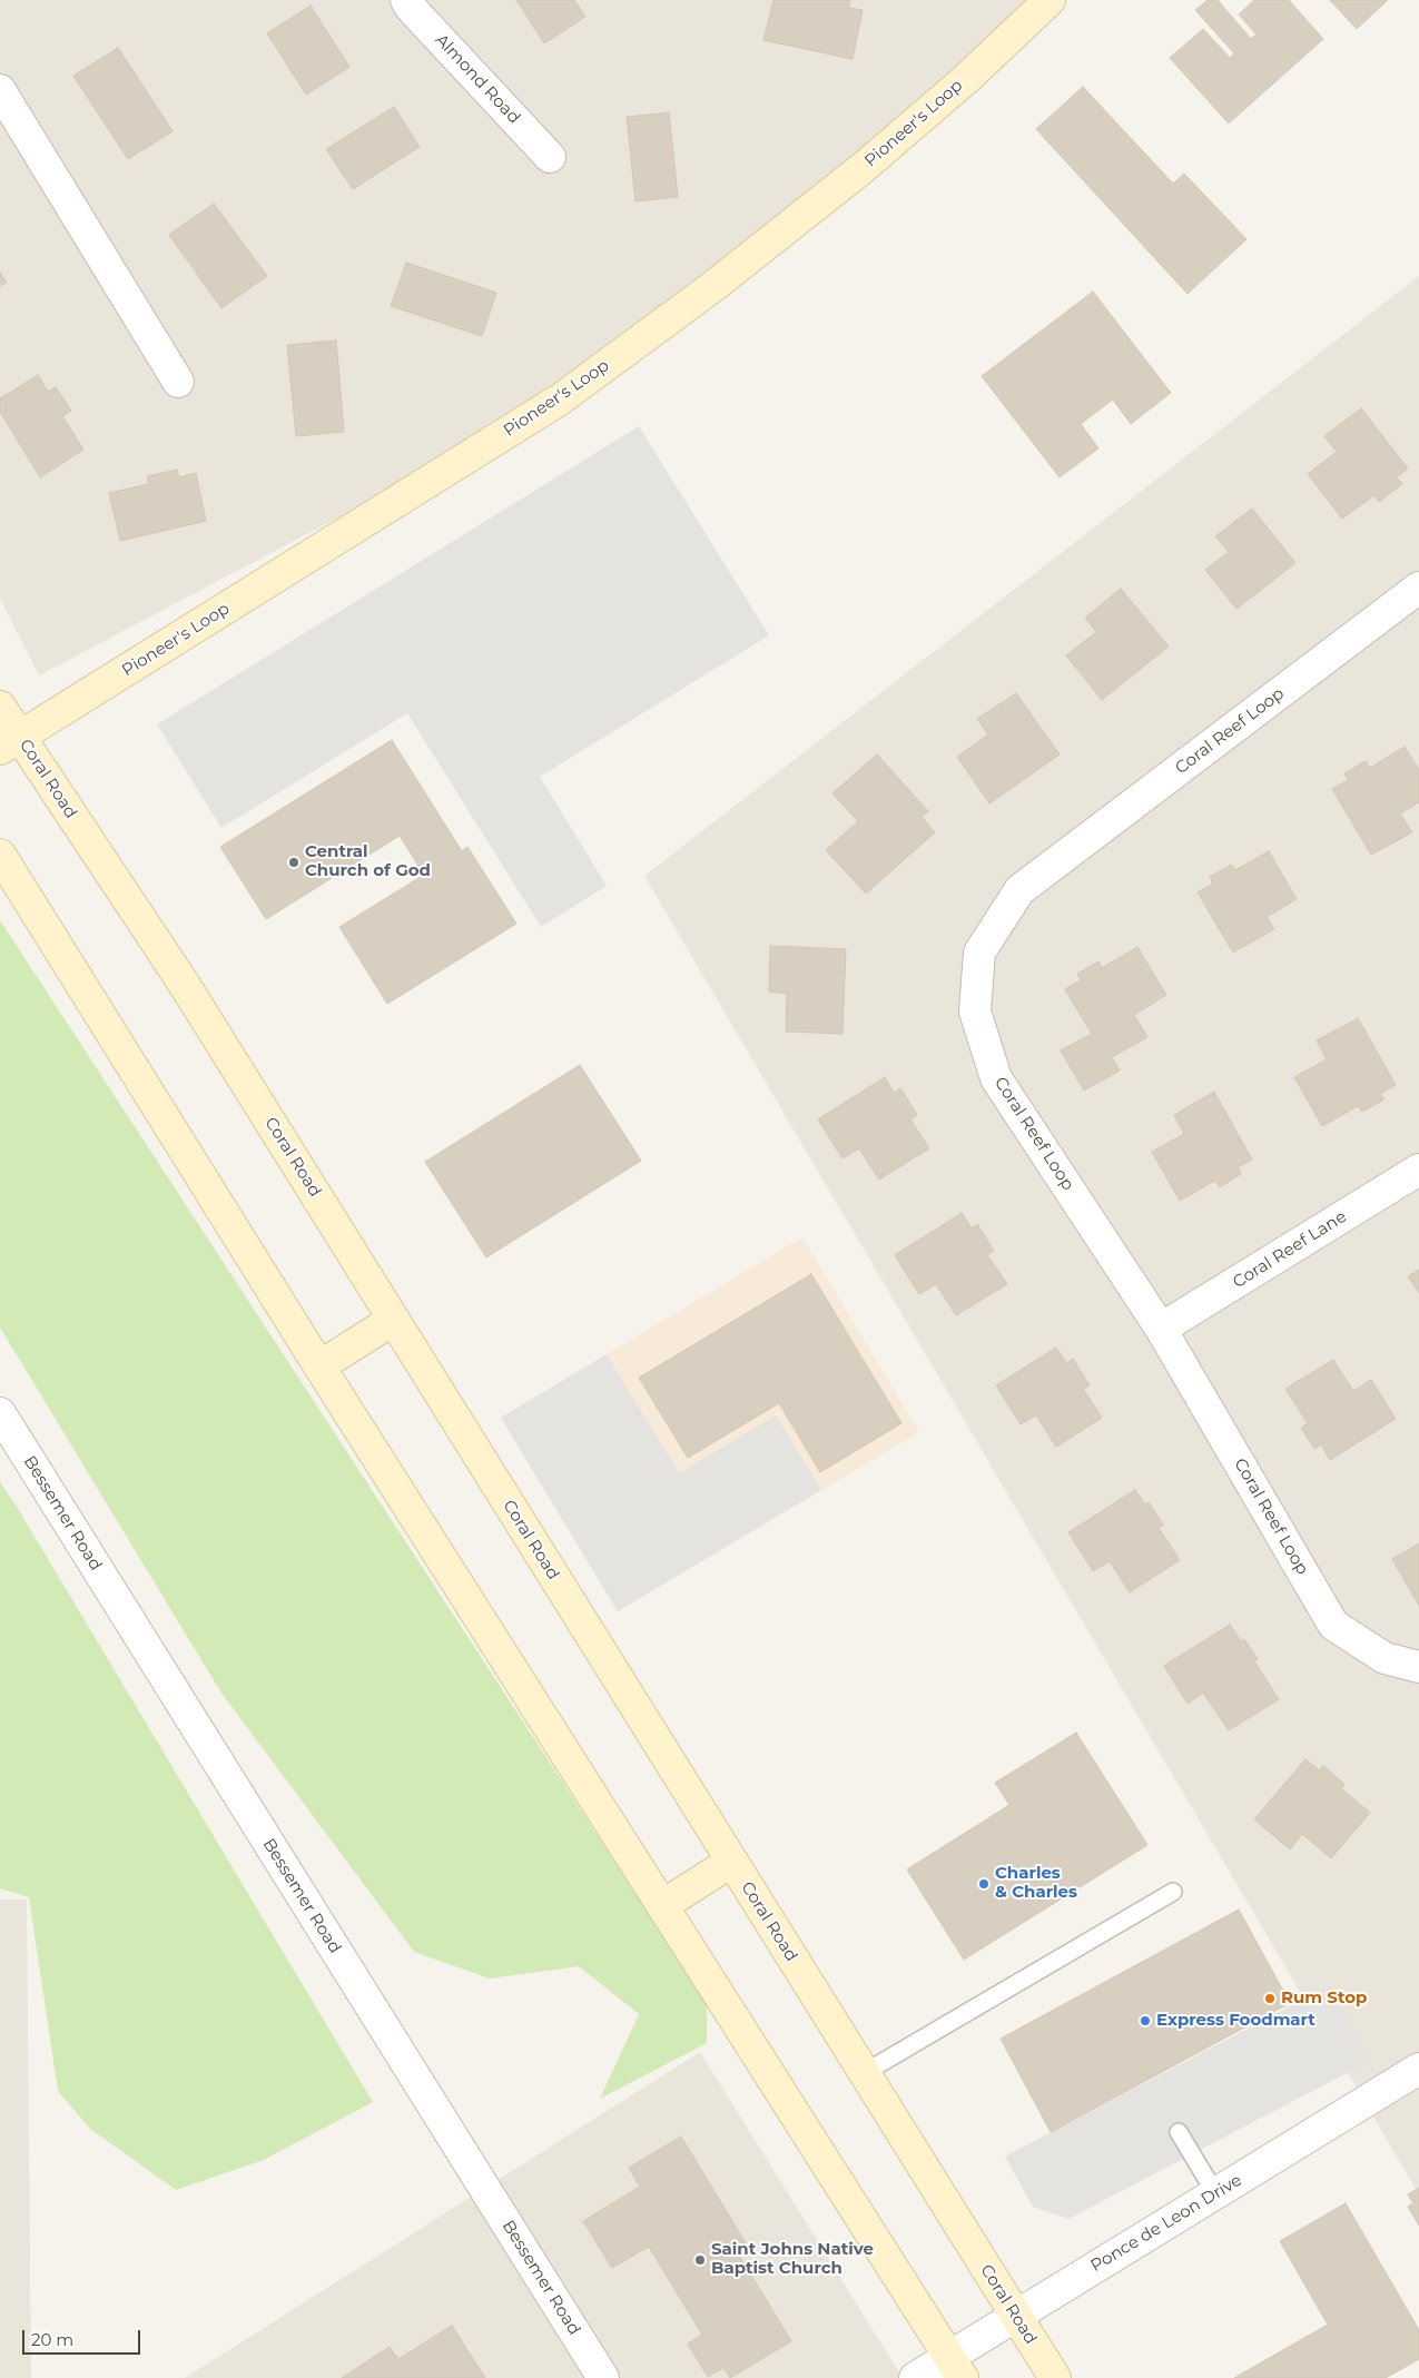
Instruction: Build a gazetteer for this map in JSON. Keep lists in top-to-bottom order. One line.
{"streets":{"main road":["Pioneer's Loop","Coral Road"],"street":["Almond Road","Coral Reef Loop","Coral Reef Lane","Bessemer Road","Ponce de Leon Drive"]},"crossings":[["Pioneer's Loop","Coral Road"],["Coral Reef Loop","Coral Reef Lane"],["Coral Road","Ponce de Leon Drive"]],"places":["Central Church of God","Charles & Charles","Rum Stop","Express Foodmart","Saint Johns Native Baptist Church"],"scale_bar":"20 m"}
